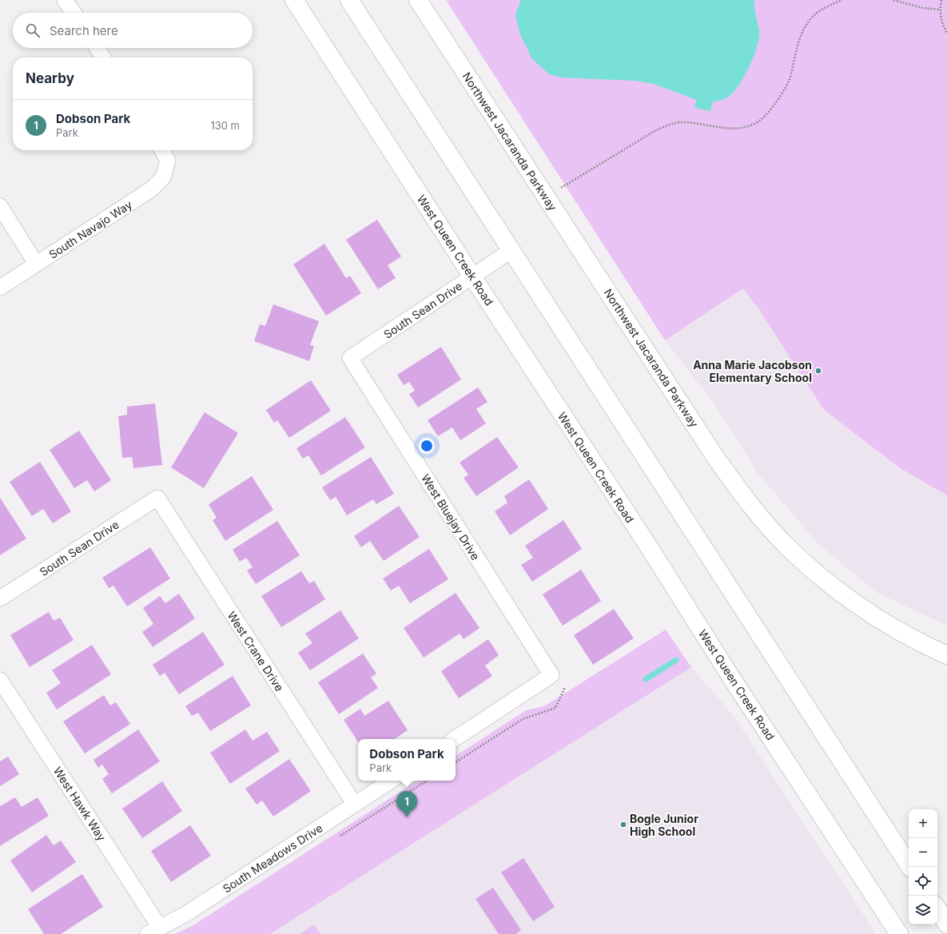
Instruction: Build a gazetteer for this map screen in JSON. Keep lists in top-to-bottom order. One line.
{"streets":{"main road":["Northwest Jacaranda Parkway","West Queen Creek Road"],"street":["South Navajo Way","South Sean Drive","West Bluejay Drive","West Crane Drive","West Hawk Way","South Meadows Drive"]},"crossings":[["West Queen Creek Road","South Sean Drive"],["South Sean Drive","West Bluejay Drive"],["South Sean Drive","West Crane Drive"],["West Crane Drive","South Meadows Drive"],["West Hawk Way","South Meadows Drive"]],"places":["Anna Marie Jacobson Elementary School","Bogle Junior High School"],"page":{"search":"Search here","heading":"Nearby","list":[{"mark":"1","name":"Dobson Park","note":"Park","value":"130 m"}],"popup":["Dobson Park","Park"],"pins":"1","map_buttons":["+","−"]}}
